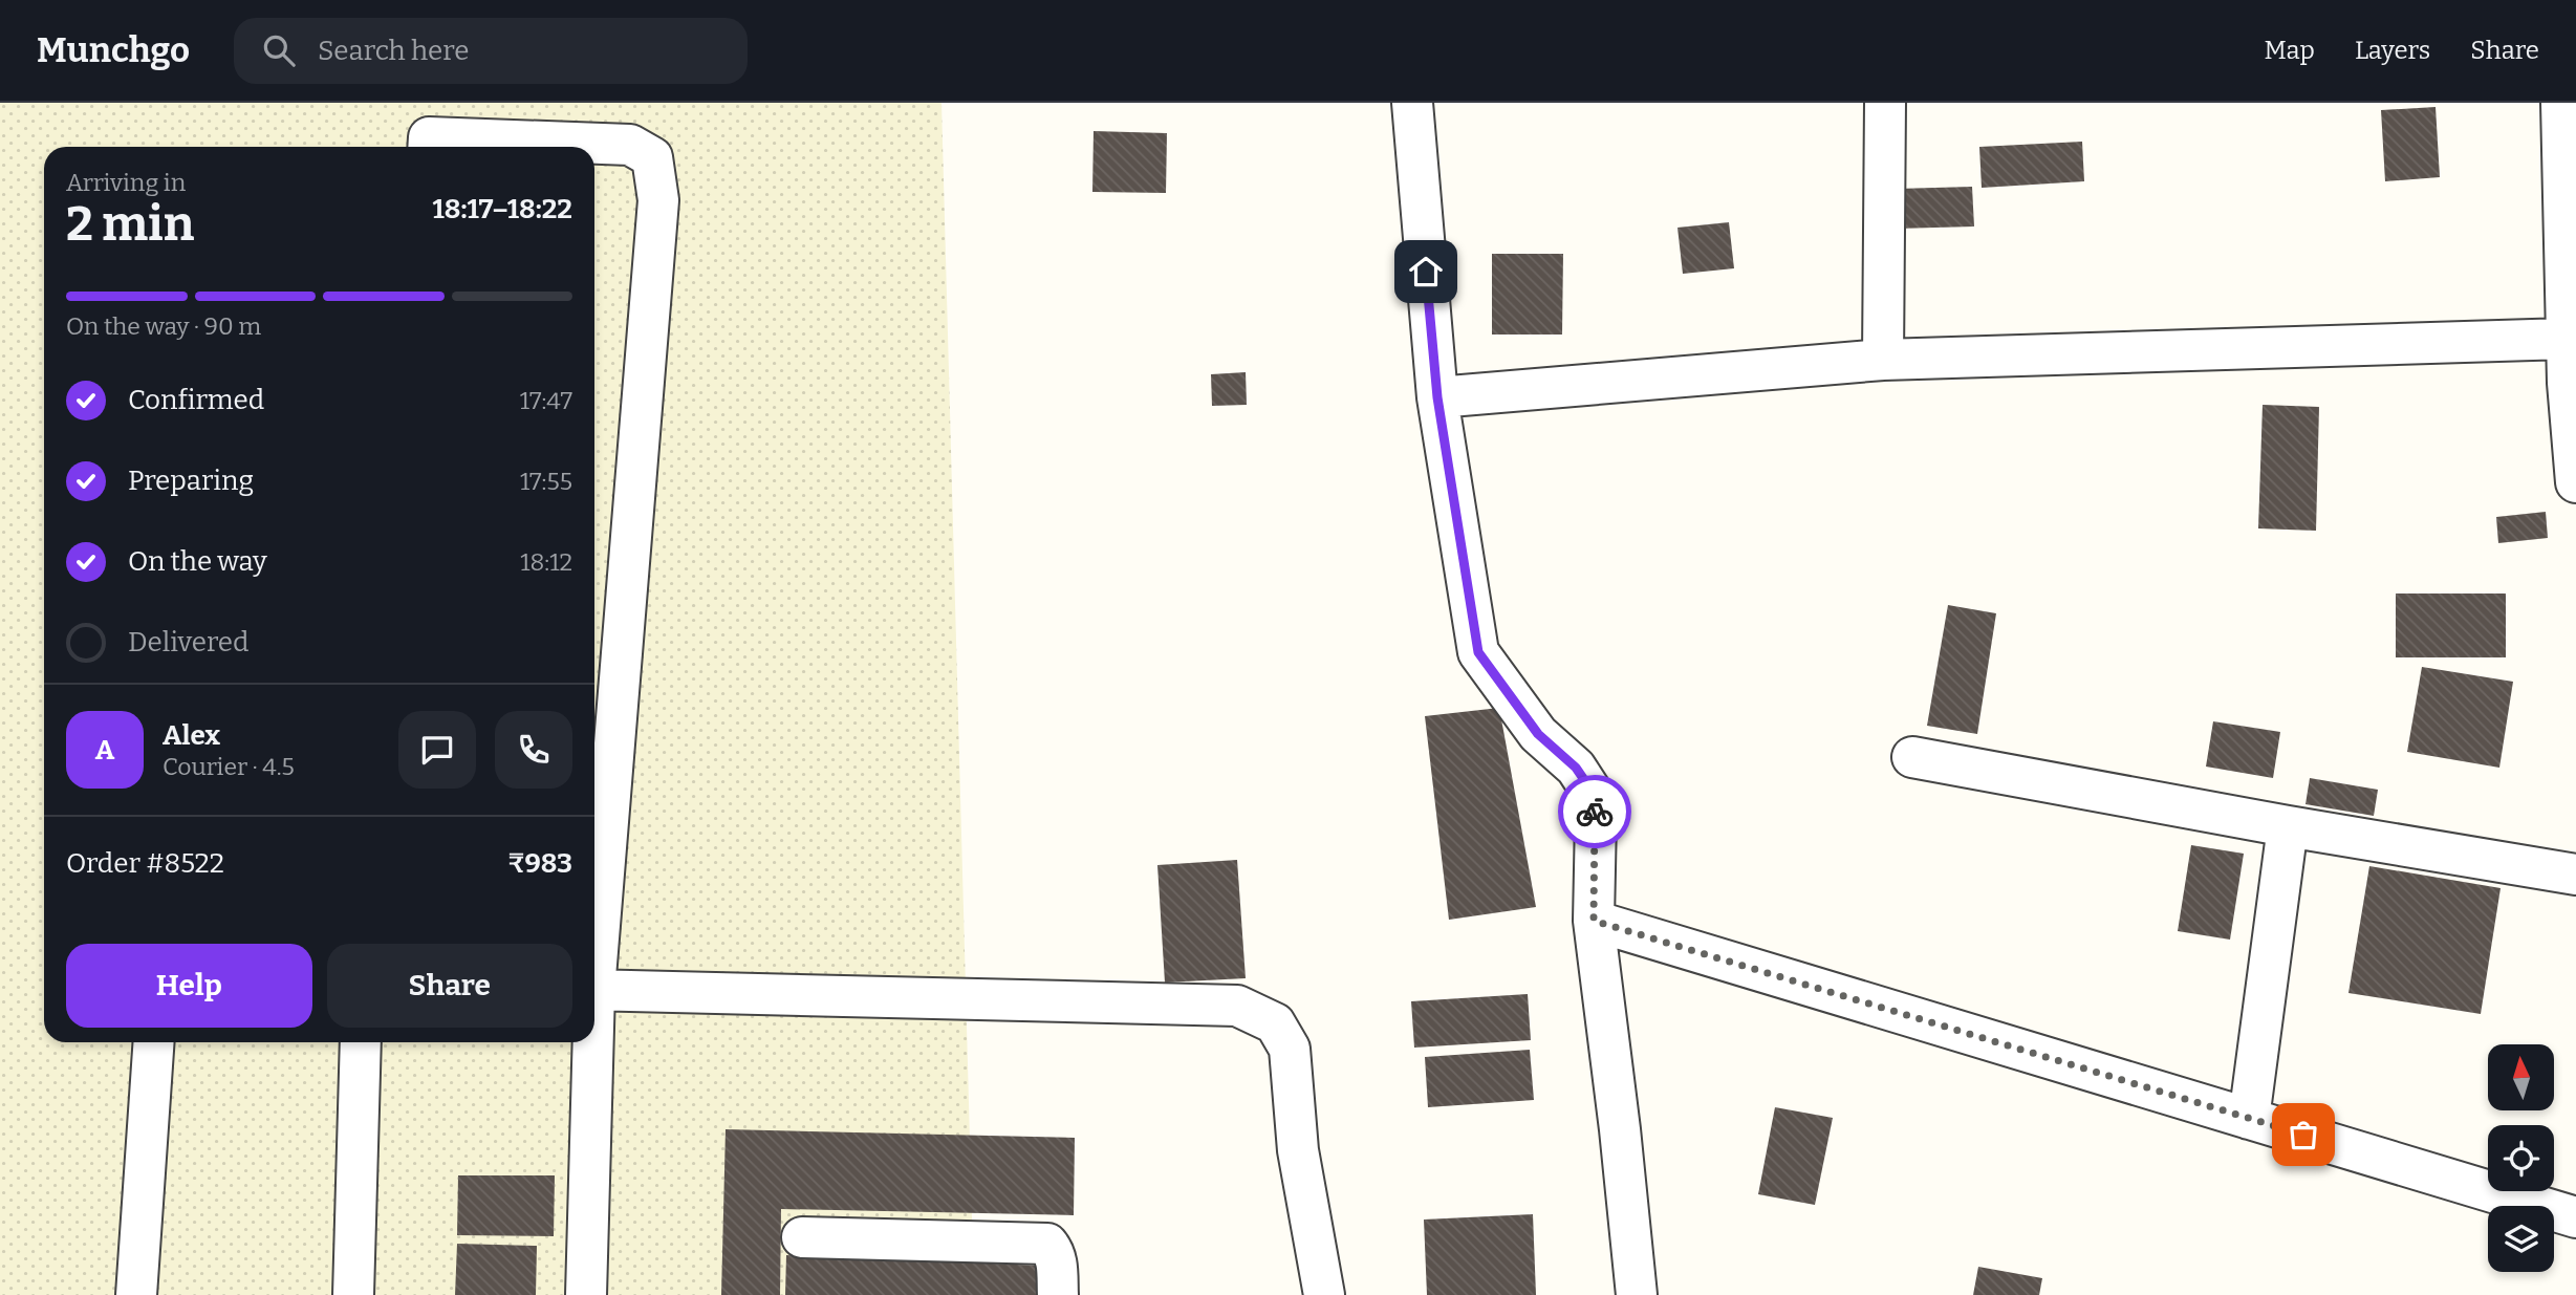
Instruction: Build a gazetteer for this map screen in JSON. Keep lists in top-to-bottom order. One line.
{"north":"top","page":{"header":"Munchgo","search":"Search here","nav":["Map","Layers","Share"],"heading":["2 min","Arriving in","18:17–18:22"],"panel":["Alex","Courier · 4.5","Order #8522","₹983"],"bar":"On the way · 90 m","list":[["Confirmed","17:47"],["Preparing","17:55"],["On the way","18:12"],"Delivered"],"round":"A","buttons":["Help","Share"]}}
